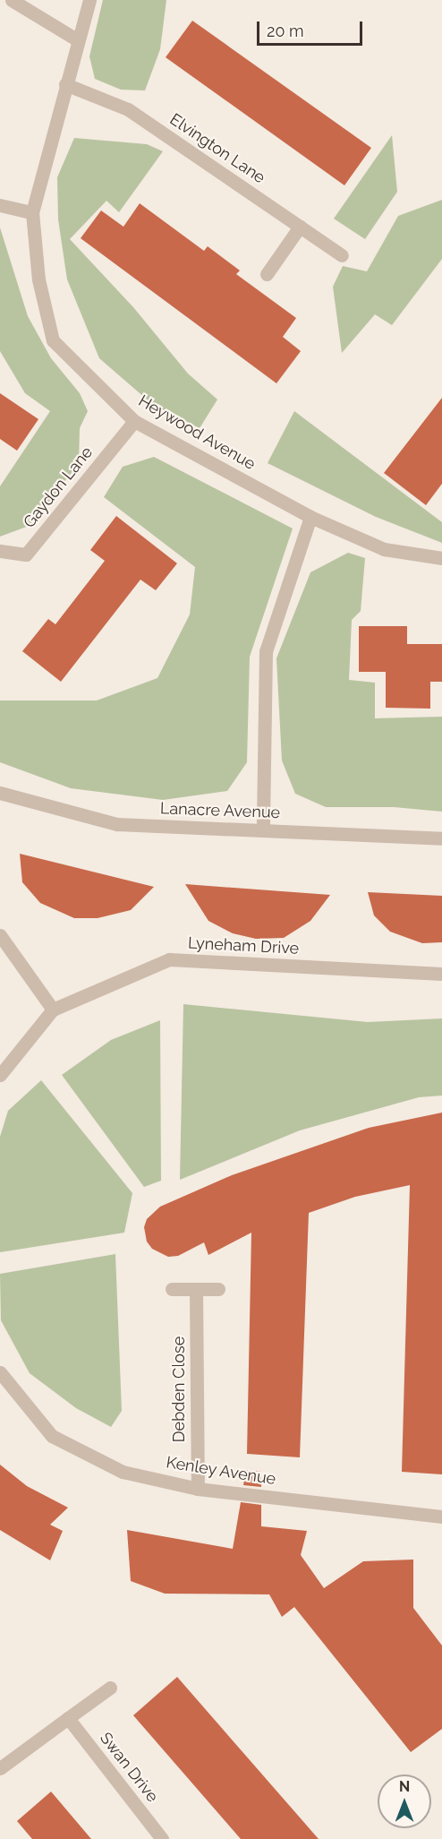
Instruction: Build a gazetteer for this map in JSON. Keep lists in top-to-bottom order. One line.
{"streets":{"street":["Elvington Lane","Heywood Avenue","Gaydon Lane","Lanacre Avenue","Lyneham Drive","Debden Close","Kenley Avenue","Swan Drive"]},"crossings":[["Elvington Lane","Heywood Avenue"],["Heywood Avenue","Gaydon Lane"],["Debden Close","Kenley Avenue"]],"scale_bar":"20 m","north":"top"}
